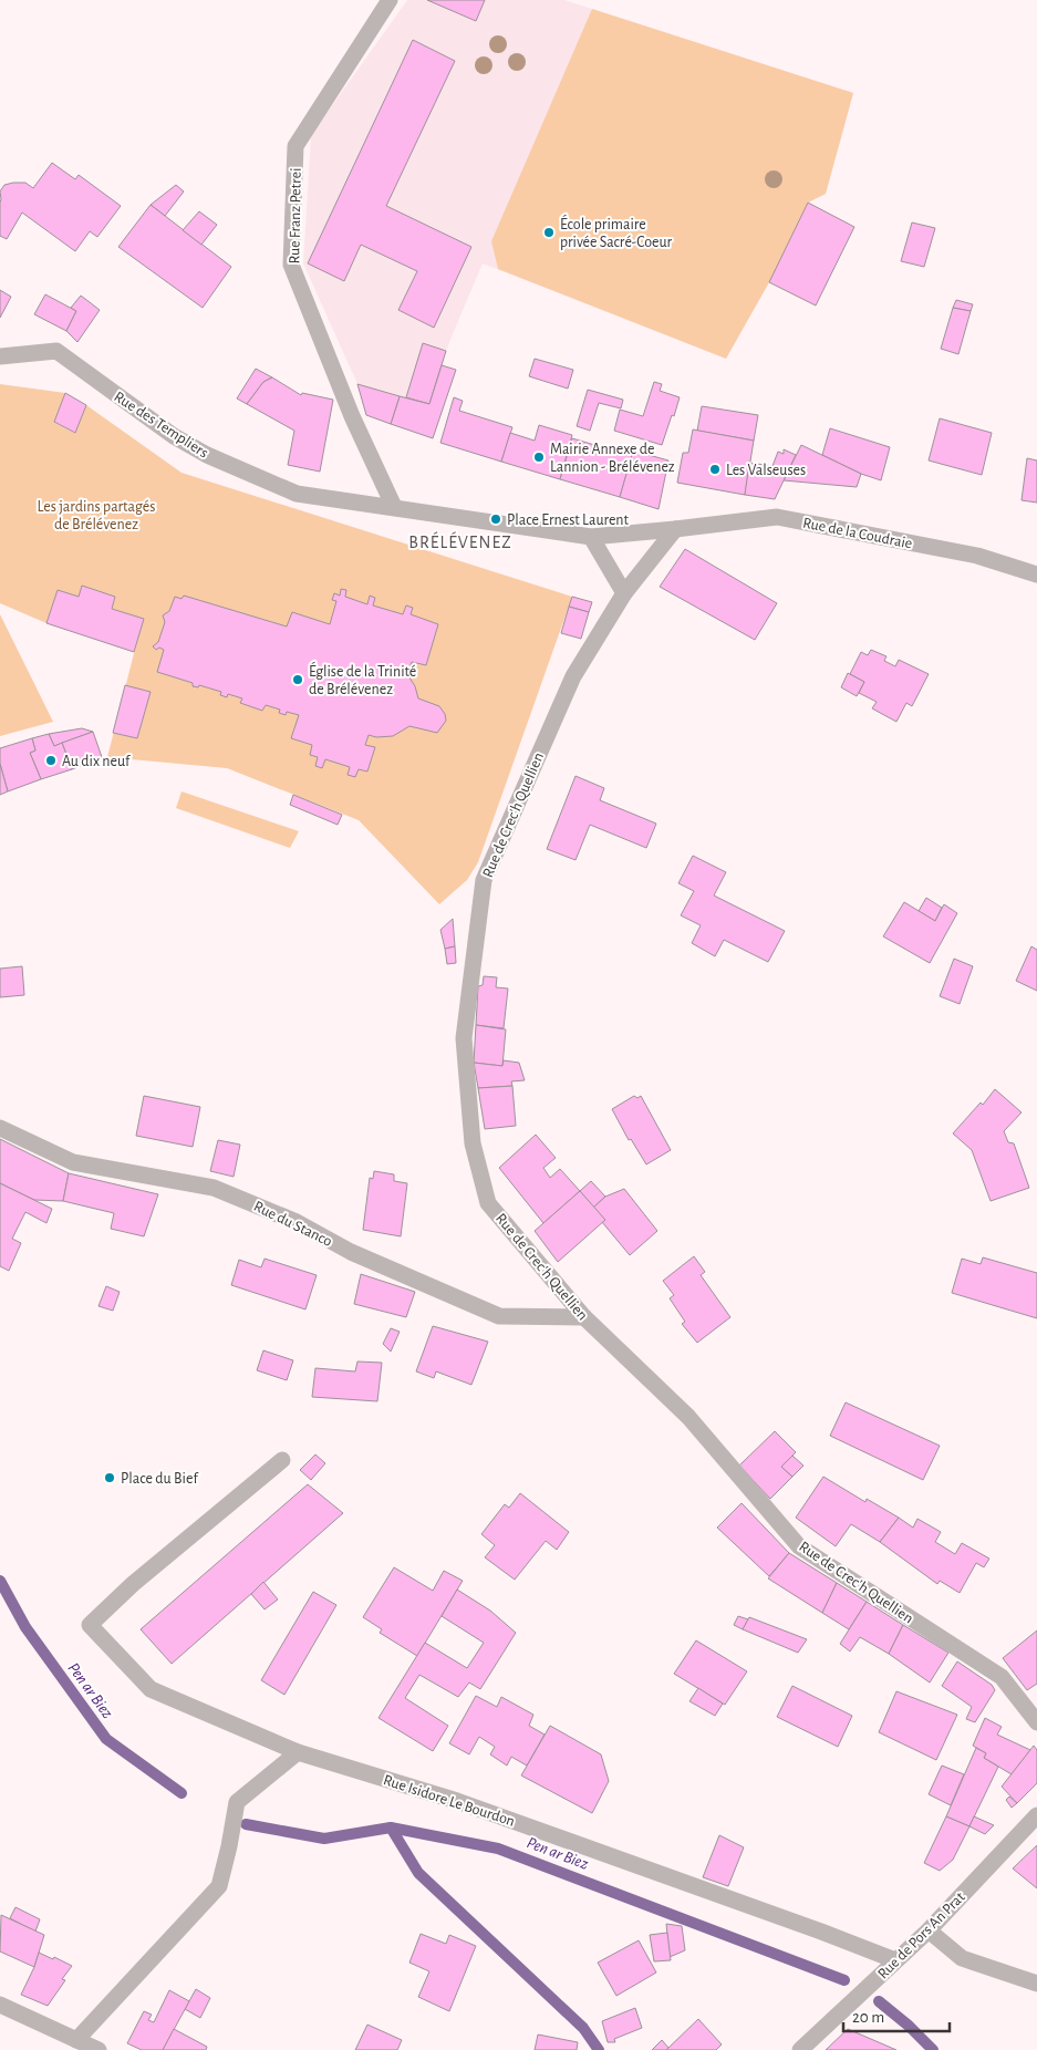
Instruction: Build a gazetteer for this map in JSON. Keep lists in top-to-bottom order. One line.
{"streets":{"street":["Rue Franz Petrei","Rue des Templiers","Rue de la Coudraie","Rue de Crec'h Quellien","Rue du Stanco","Rue Isidore Le Bourdon","Rue de Pors An Prat"]},"crossings":[["Rue Franz Petrei","Rue des Templiers"],["Rue de la Coudraie","Rue de Crec'h Quellien"],["Rue de Crec'h Quellien","Rue du Stanco"],["Rue Isidore Le Bourdon","Rue de Pors An Prat"]],"districts":["BRÉLÉVENEZ"],"water":["Pen ar Biez"],"parks":["Les jardins partagés de Brélévenez"],"places":["École primaire privée Sacré-Coeur","Mairie Annexe de Lannion - Brélévenez","Les Valseuses","Place Ernest Laurent","Église de la Trinité de Brélévenez","Au dix neuf","Place du Bief"],"scale_bar":"20 m"}
